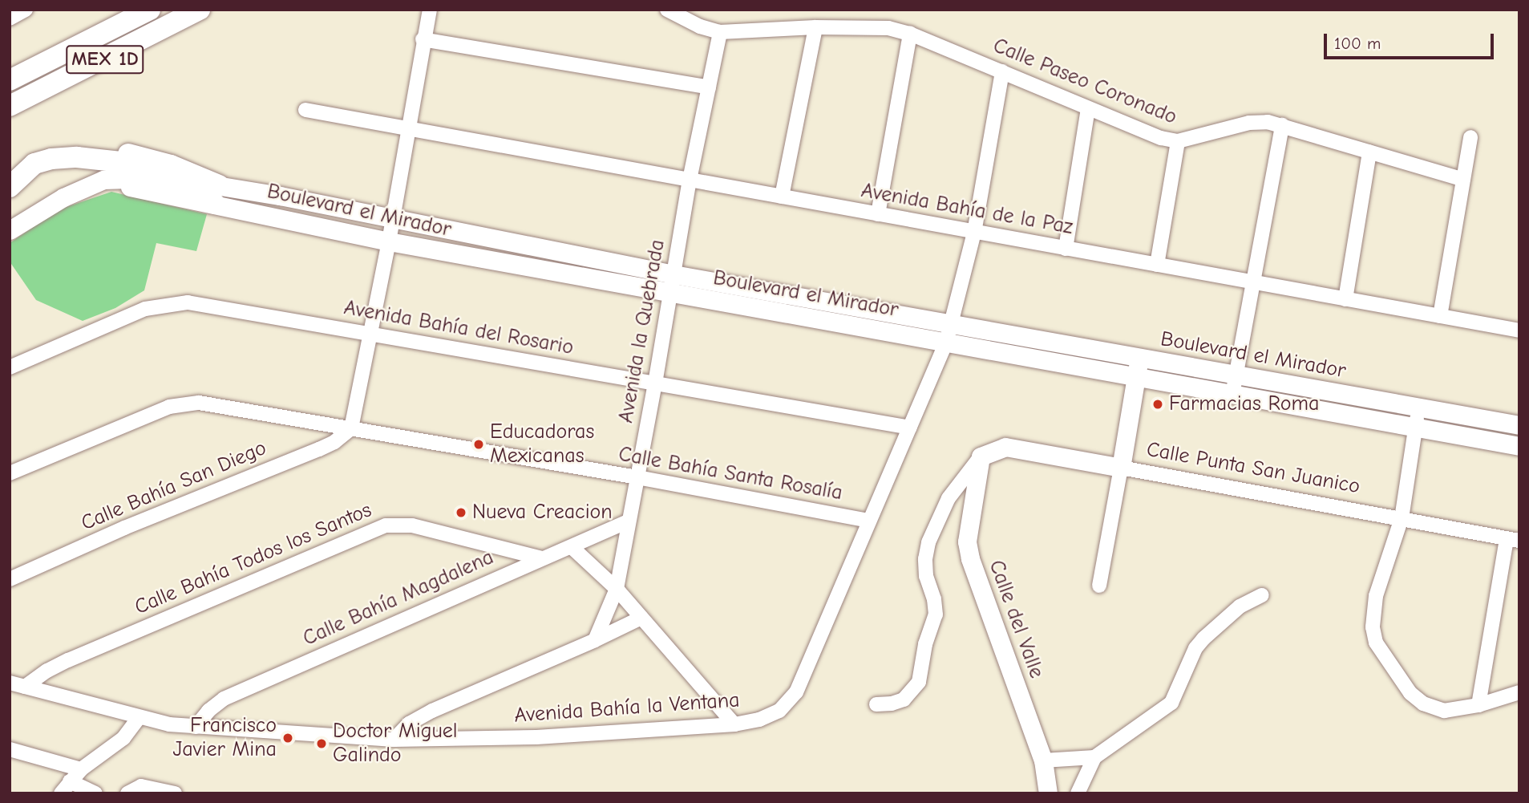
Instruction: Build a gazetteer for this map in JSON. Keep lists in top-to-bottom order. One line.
{"streets":{"highway":["MEX 1D"],"main road":["Boulevard el Mirador","Calle Punta San Juanico","Calle del Valle"],"street":["Calle Paseo Coronado","Avenida Bahía de la Paz","Avenida Bahía del Rosario","Avenida la Quebrada","Calle Bahía Santa Rosalía","Calle Bahía San Diego","Calle Bahía Todos los Santos","Calle Bahía Magdalena","Avenida Bahía la Ventana"]},"crossings":[["Calle Paseo Coronado","Avenida la Quebrada"],["Calle Paseo Coronado","Avenida Bahía la Ventana"],["Avenida Bahía de la Paz","Avenida la Quebrada"],["Avenida Bahía de la Paz","Avenida Bahía la Ventana"],["Boulevard el Mirador","Avenida la Quebrada"],["Boulevard el Mirador","Avenida Bahía la Ventana"],["Avenida Bahía del Rosario","Avenida la Quebrada"],["Avenida Bahía del Rosario","Avenida Bahía la Ventana"],["Avenida la Quebrada","Calle Bahía Santa Rosalía"],["Avenida la Quebrada","Calle Bahía Magdalena"],["Calle Punta San Juanico","Calle del Valle"],["Calle Bahía Santa Rosalía","Calle Bahía San Diego"],["Calle Bahía Santa Rosalía","Avenida Bahía la Ventana"],["Calle Bahía Todos los Santos","Calle Bahía Magdalena"],["Calle Bahía Todos los Santos","Avenida Bahía la Ventana"],["Calle Bahía Magdalena","Avenida Bahía la Ventana"]],"places":["Farmacias Roma","Educadoras Mexicanas","Nueva Creacion","Francisco Javier Mina","Doctor Miguel Galindo"],"scale_bar":"100 m"}
